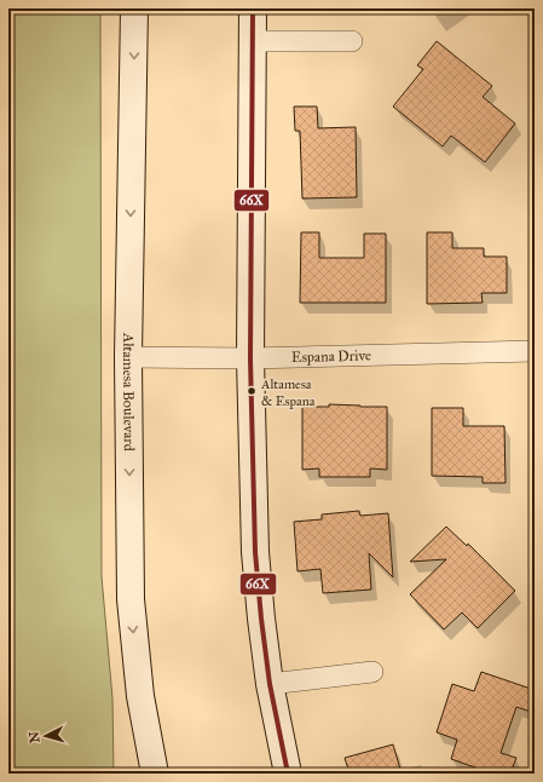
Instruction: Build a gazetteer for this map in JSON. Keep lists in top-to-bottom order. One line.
{"streets":{"main road":["Altamesa Boulevard"],"street":["Espana Drive"]},"crossings":[["Espana Drive","Altamesa Boulevard"]],"places":["Altamesa & Espana"],"lines":["transit line 66X"],"north":"left"}
